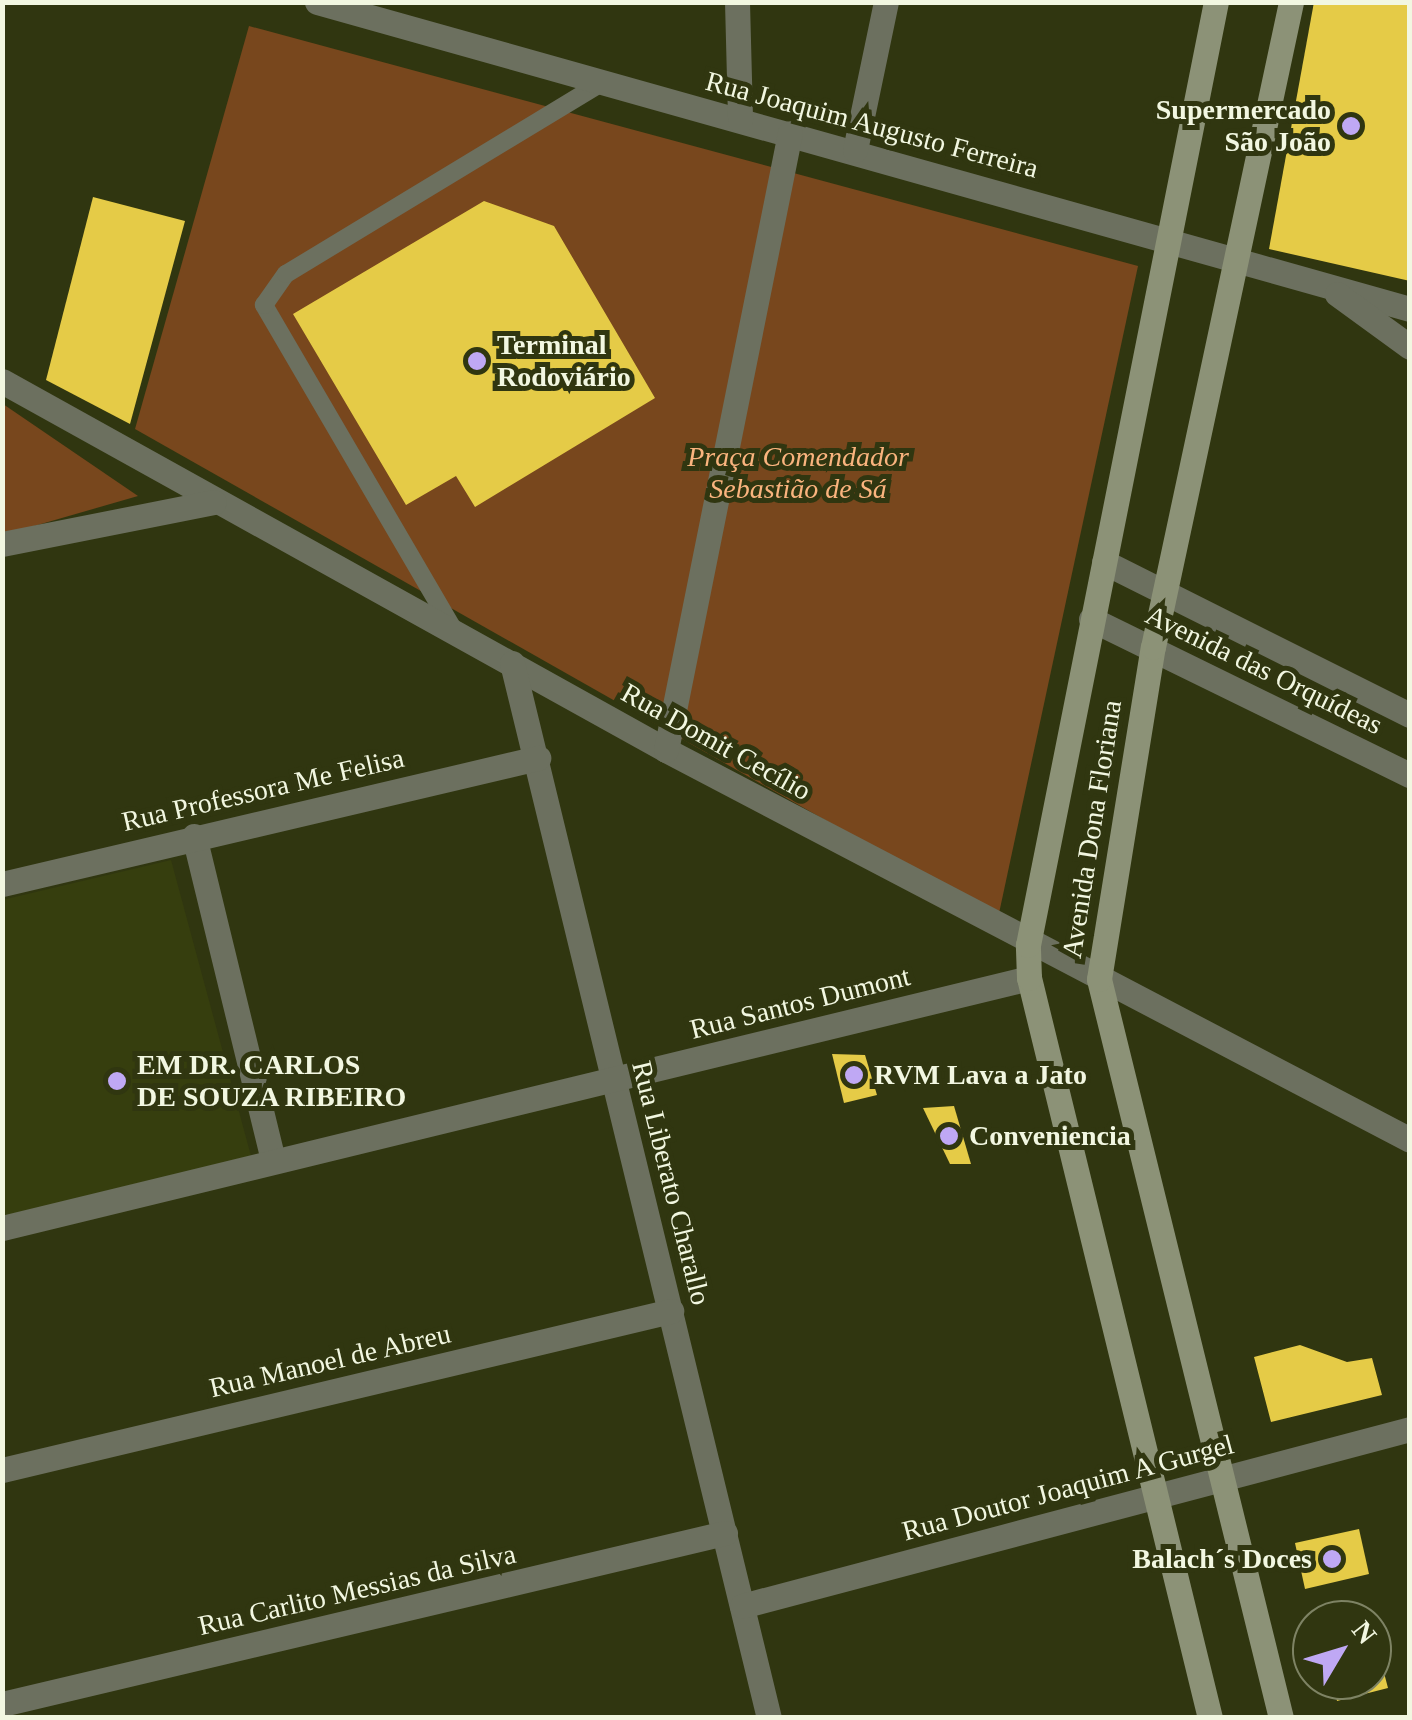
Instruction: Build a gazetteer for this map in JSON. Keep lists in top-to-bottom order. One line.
{"streets":{"main road":["Avenida Dona Floriana"],"street":["Rua Joaquim Augusto Ferreira","Avenida das Orquídeas","Rua Domit Cecílio","Rua Professora Me Felisa","Rua Santos Dumont","Rua Liberato Charallo","Rua Manoel de Abreu","Rua Doutor Joaquim A Gurgel","Rua Carlito Messias da Silva"]},"crossings":[["Rua Joaquim Augusto Ferreira","Avenida Dona Floriana"],["Avenida das Orquídeas","Avenida Dona Floriana"],["Rua Domit Cecílio","Avenida Dona Floriana"],["Rua Domit Cecílio","Rua Liberato Charallo"],["Rua Professora Me Felisa","Rua Liberato Charallo"],["Avenida Dona Floriana","Rua Santos Dumont"],["Avenida Dona Floriana","Rua Doutor Joaquim A Gurgel"],["Rua Santos Dumont","Rua Liberato Charallo"],["Rua Liberato Charallo","Rua Manoel de Abreu"],["Rua Liberato Charallo","Rua Doutor Joaquim A Gurgel"],["Rua Liberato Charallo","Rua Carlito Messias da Silva"]],"parks":["Praça Comendador Sebastião de Sá"],"places":["Supermercado São João","Terminal Rodoviário","RVM Lava a Jato","EM DR. CARLOS DE SOUZA RIBEIRO","Conveniencia","Balach´s Doces"],"north":"top right"}
